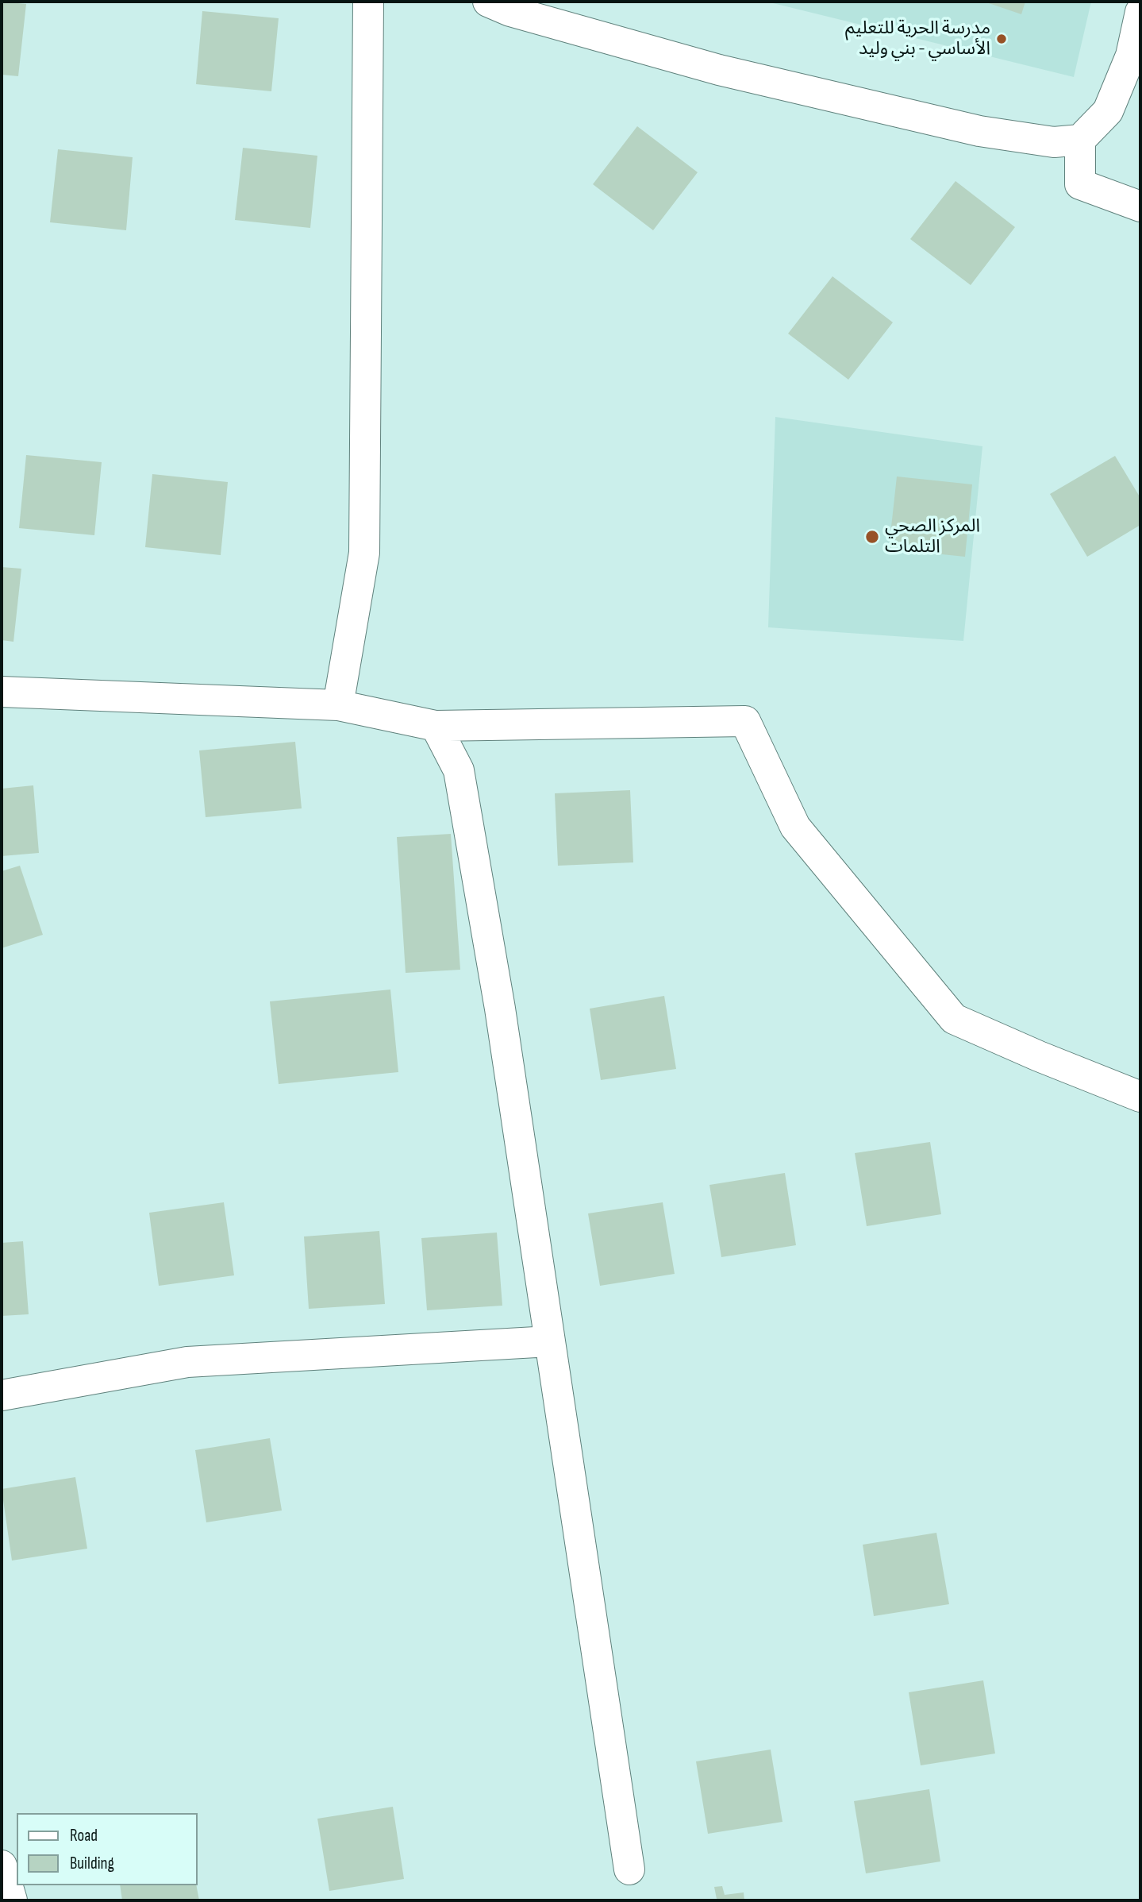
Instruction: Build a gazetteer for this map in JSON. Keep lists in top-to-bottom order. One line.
{"places":["مدرسة الحرية للتعليم الأساسي - بني وليد","المركز الصحي التلمات"],"legend":["Road","Building"]}
